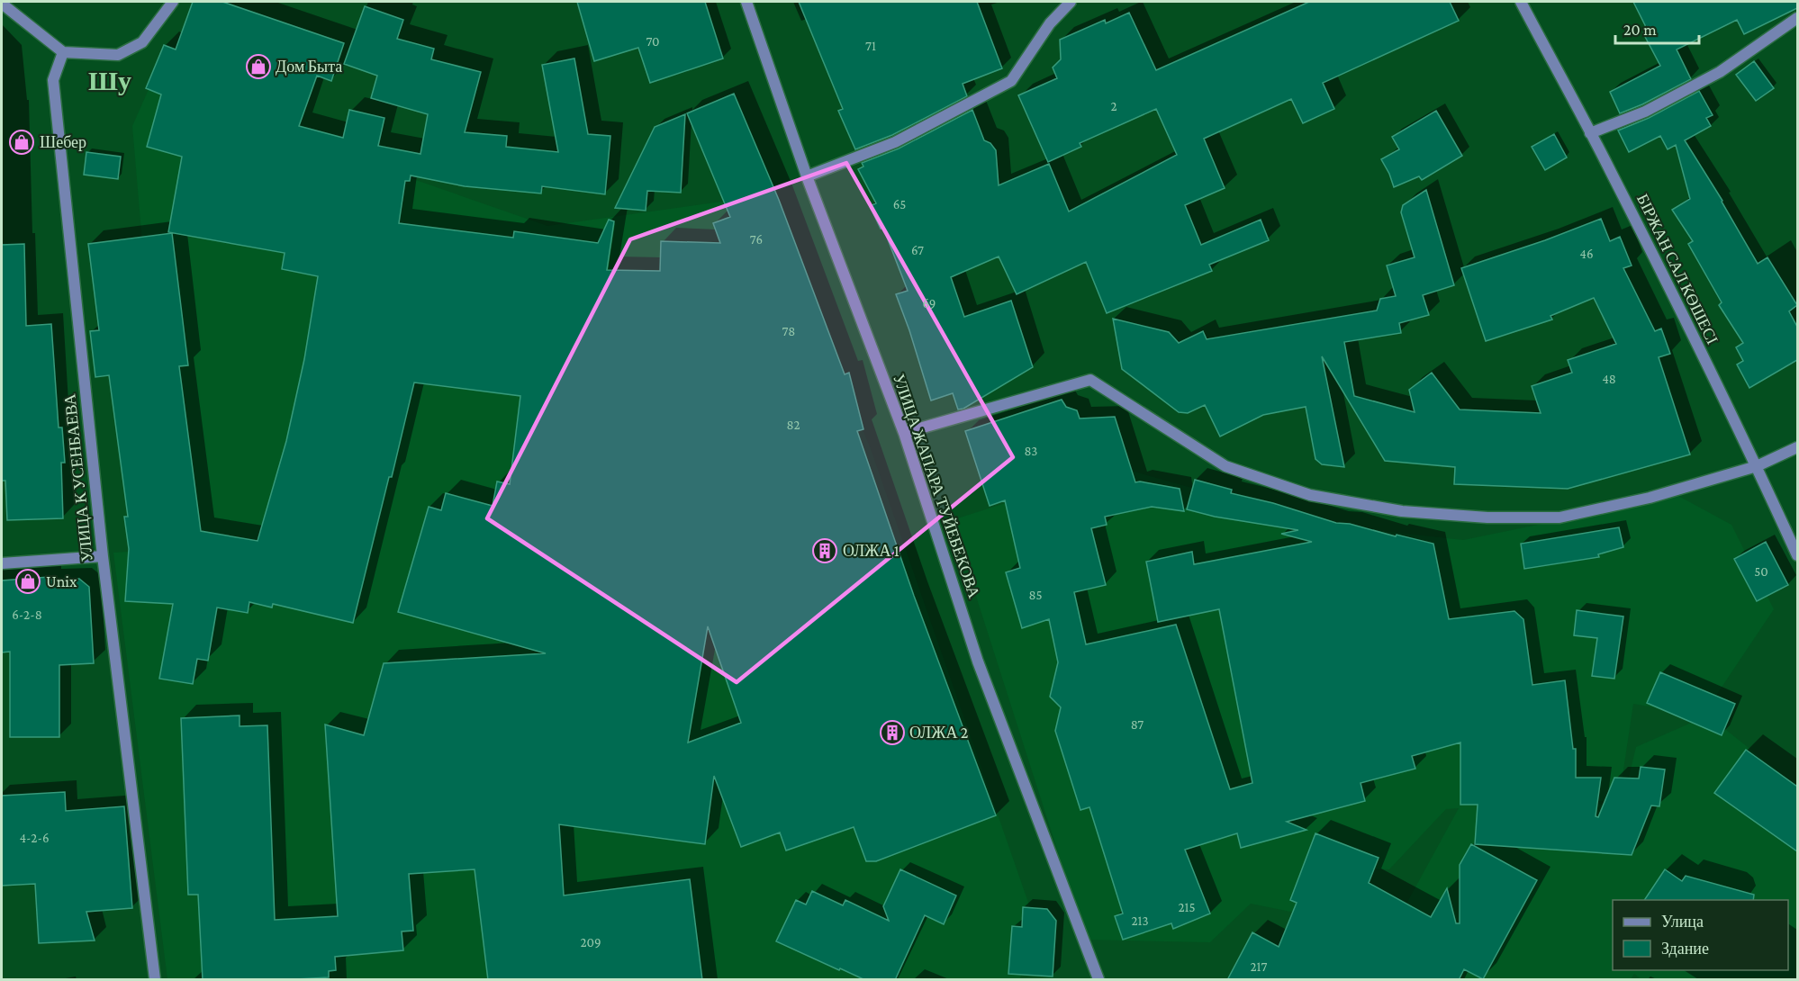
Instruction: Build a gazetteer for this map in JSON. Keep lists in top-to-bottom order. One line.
{"streets":{"street":["БІРЖАН САЛ КӨШЕСІ","УЛИЦА К УСЕНБАЕВА","УЛИЦА ЖАПАРА ТУЙЕБЕКОВА"]},"districts":["Шу"],"places":{"shop":["Дом Быта","Шебер","Unix"],"building":["ОЛЖА 1","ОЛЖА 2"]},"house_numbers":["70","71","2","65","76","67","46","69","78","48","82","83","50","85","6-2-8","87","4-2-6","215","213","209","217"],"legend":["Улица","Здание"],"scale_bar":"20 m"}
